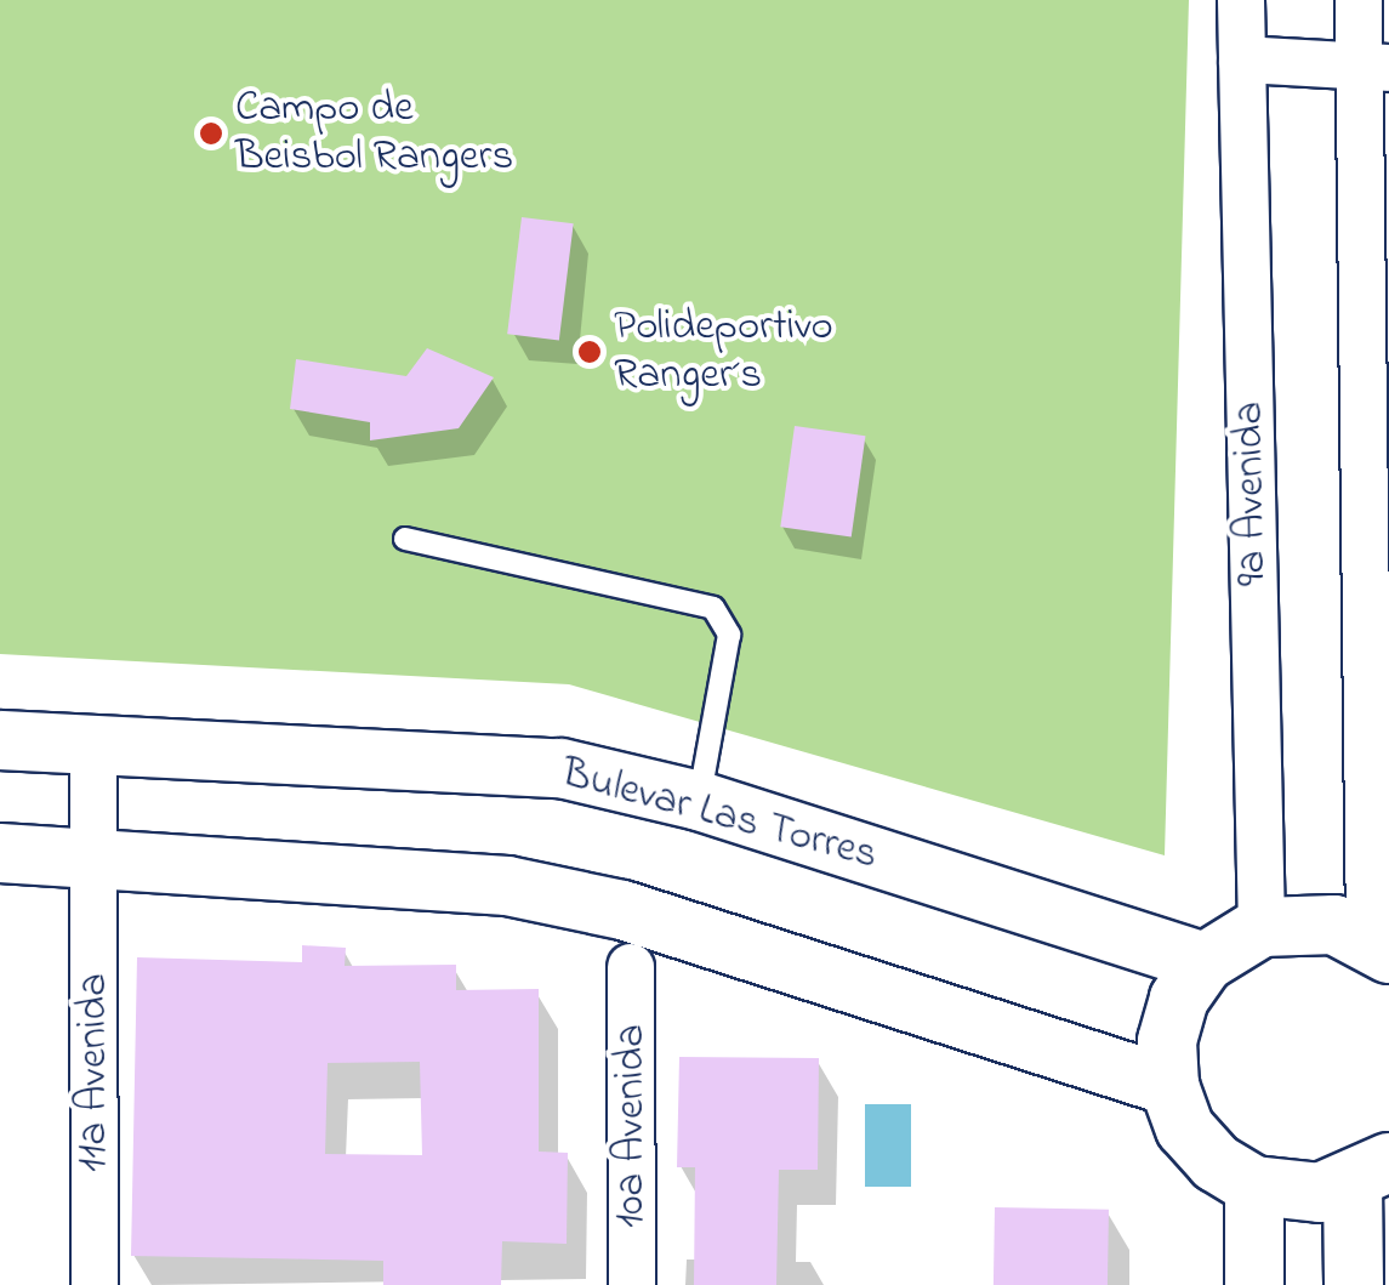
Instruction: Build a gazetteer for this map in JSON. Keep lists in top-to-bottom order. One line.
{"streets":{"street":["9a Avenida","Bulevar Las Torres","11a Avenida","10a Avenida"]},"places":["Campo de Beisbol Rangers","Polideportivo Ranger´s"]}
